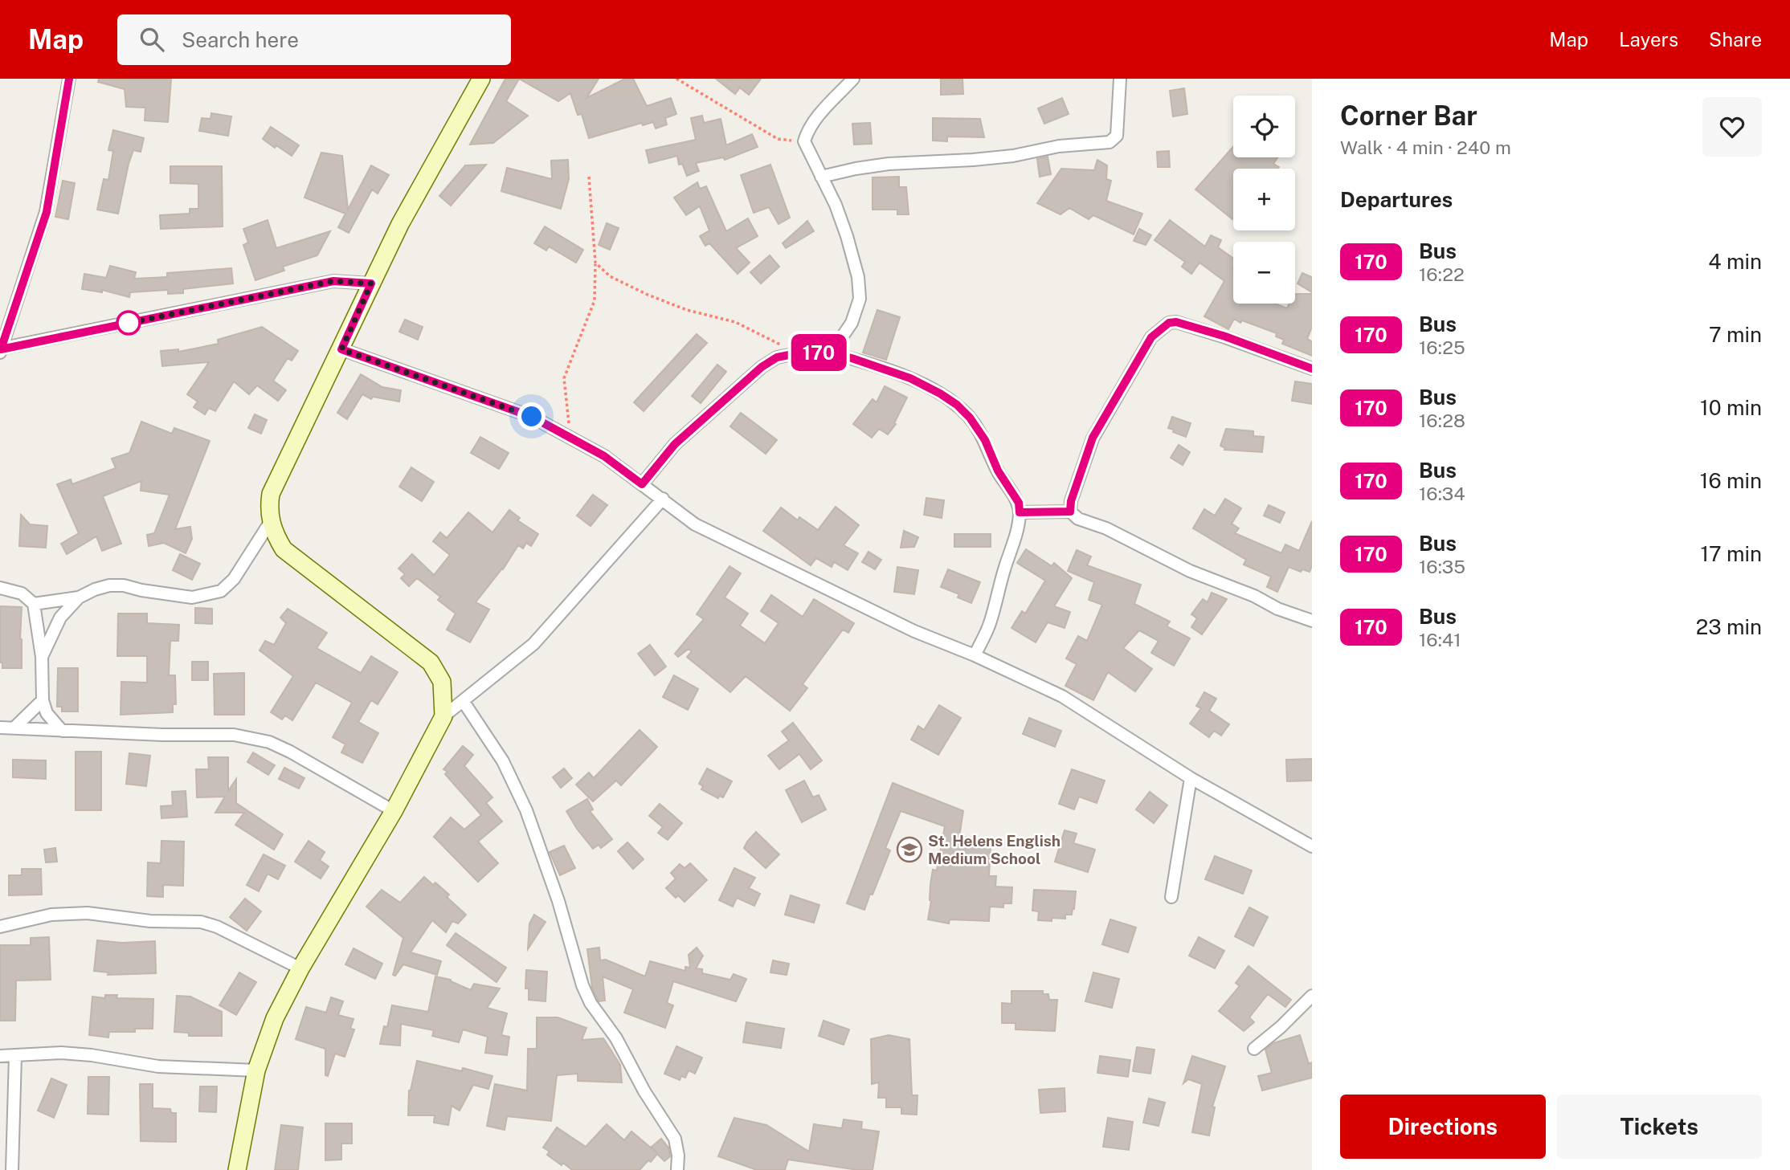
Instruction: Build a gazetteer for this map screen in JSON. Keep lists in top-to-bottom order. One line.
{"places":{"school or university":["St. Helens English Medium School"]},"lines":["bus line 170"],"page":{"header":"Map","search":"Search here","nav":["Map","Layers","Share"],"on_map":"170","heading":[["Corner Bar","Walk · 4 min · 240 m"],"Departures"],"map_buttons":["+","−"],"list":[{"mark":"170","name":"Bus","note":"16:22","value":"4 min"},{"mark":"170","name":"Bus","note":"16:25","value":"7 min"},{"mark":"170","name":"Bus","note":"16:28","value":"10 min"},{"mark":"170","name":"Bus","note":"16:34","value":"16 min"},{"mark":"170","name":"Bus","note":"16:35","value":"17 min"},{"mark":"170","name":"Bus","note":"16:41","value":"23 min"}],"buttons":["Directions","Tickets"]}}
